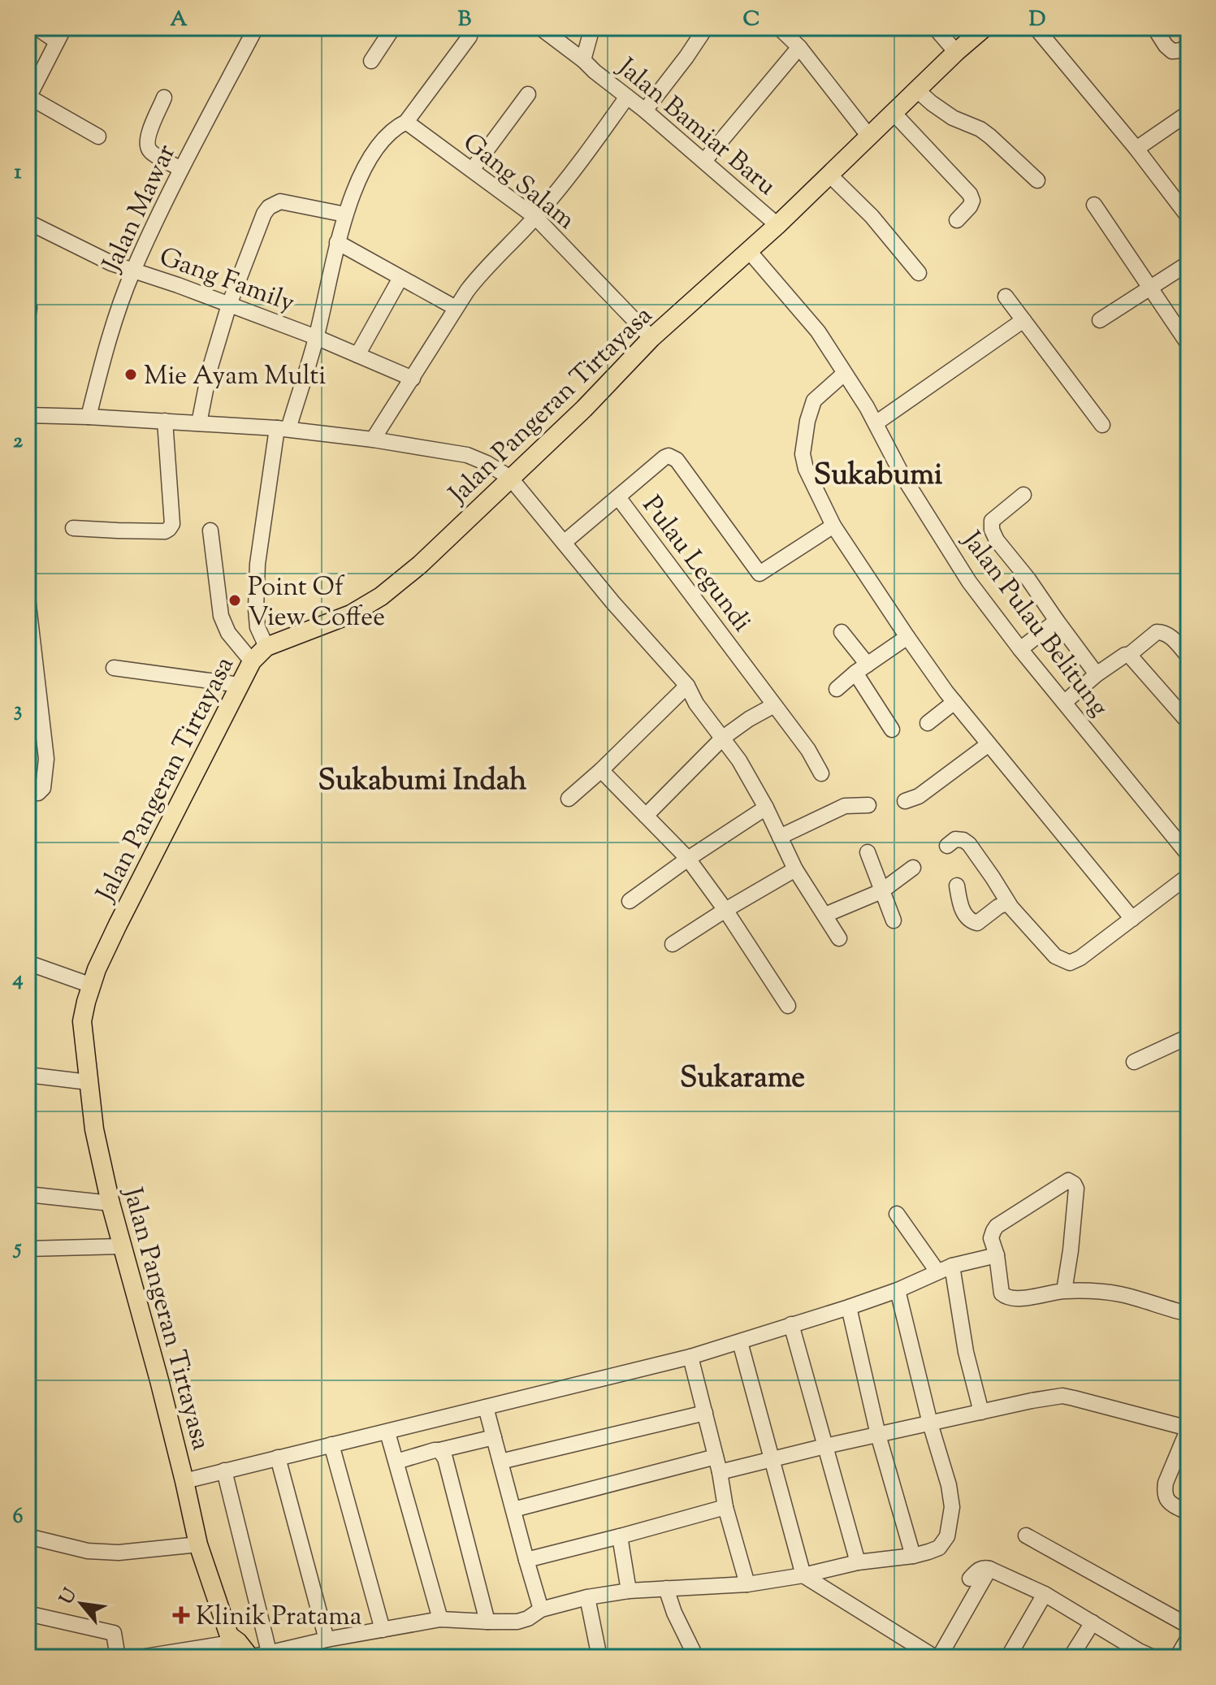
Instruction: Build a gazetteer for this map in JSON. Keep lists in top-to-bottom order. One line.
{"streets":{"main road":["Jalan Pangeran Tirtayasa"],"street":["Jalan Bamiar Baru","Gang Salam","Jalan Mawar","Gang Family","Pulau Legundi","Jalan Pulau Belitung"]},"crossings":[["Jalan Bamiar Baru","Jalan Pangeran Tirtayasa"],["Gang Salam","Jalan Pangeran Tirtayasa"],["Jalan Mawar","Gang Family"],["Jalan Pangeran Tirtayasa","Jalan Pulau Belitung"]],"districts":["Sukabumi","Sukabumi Indah","Sukarame"],"places":{"other":["Mie Ayam Multi","Point Of View Coffee"],"health":["Klinik Pratama"]},"north":"top left","grid":{"columns":["A","B","C","D"],"rows":["1","2","3","4","5","6"]}}
